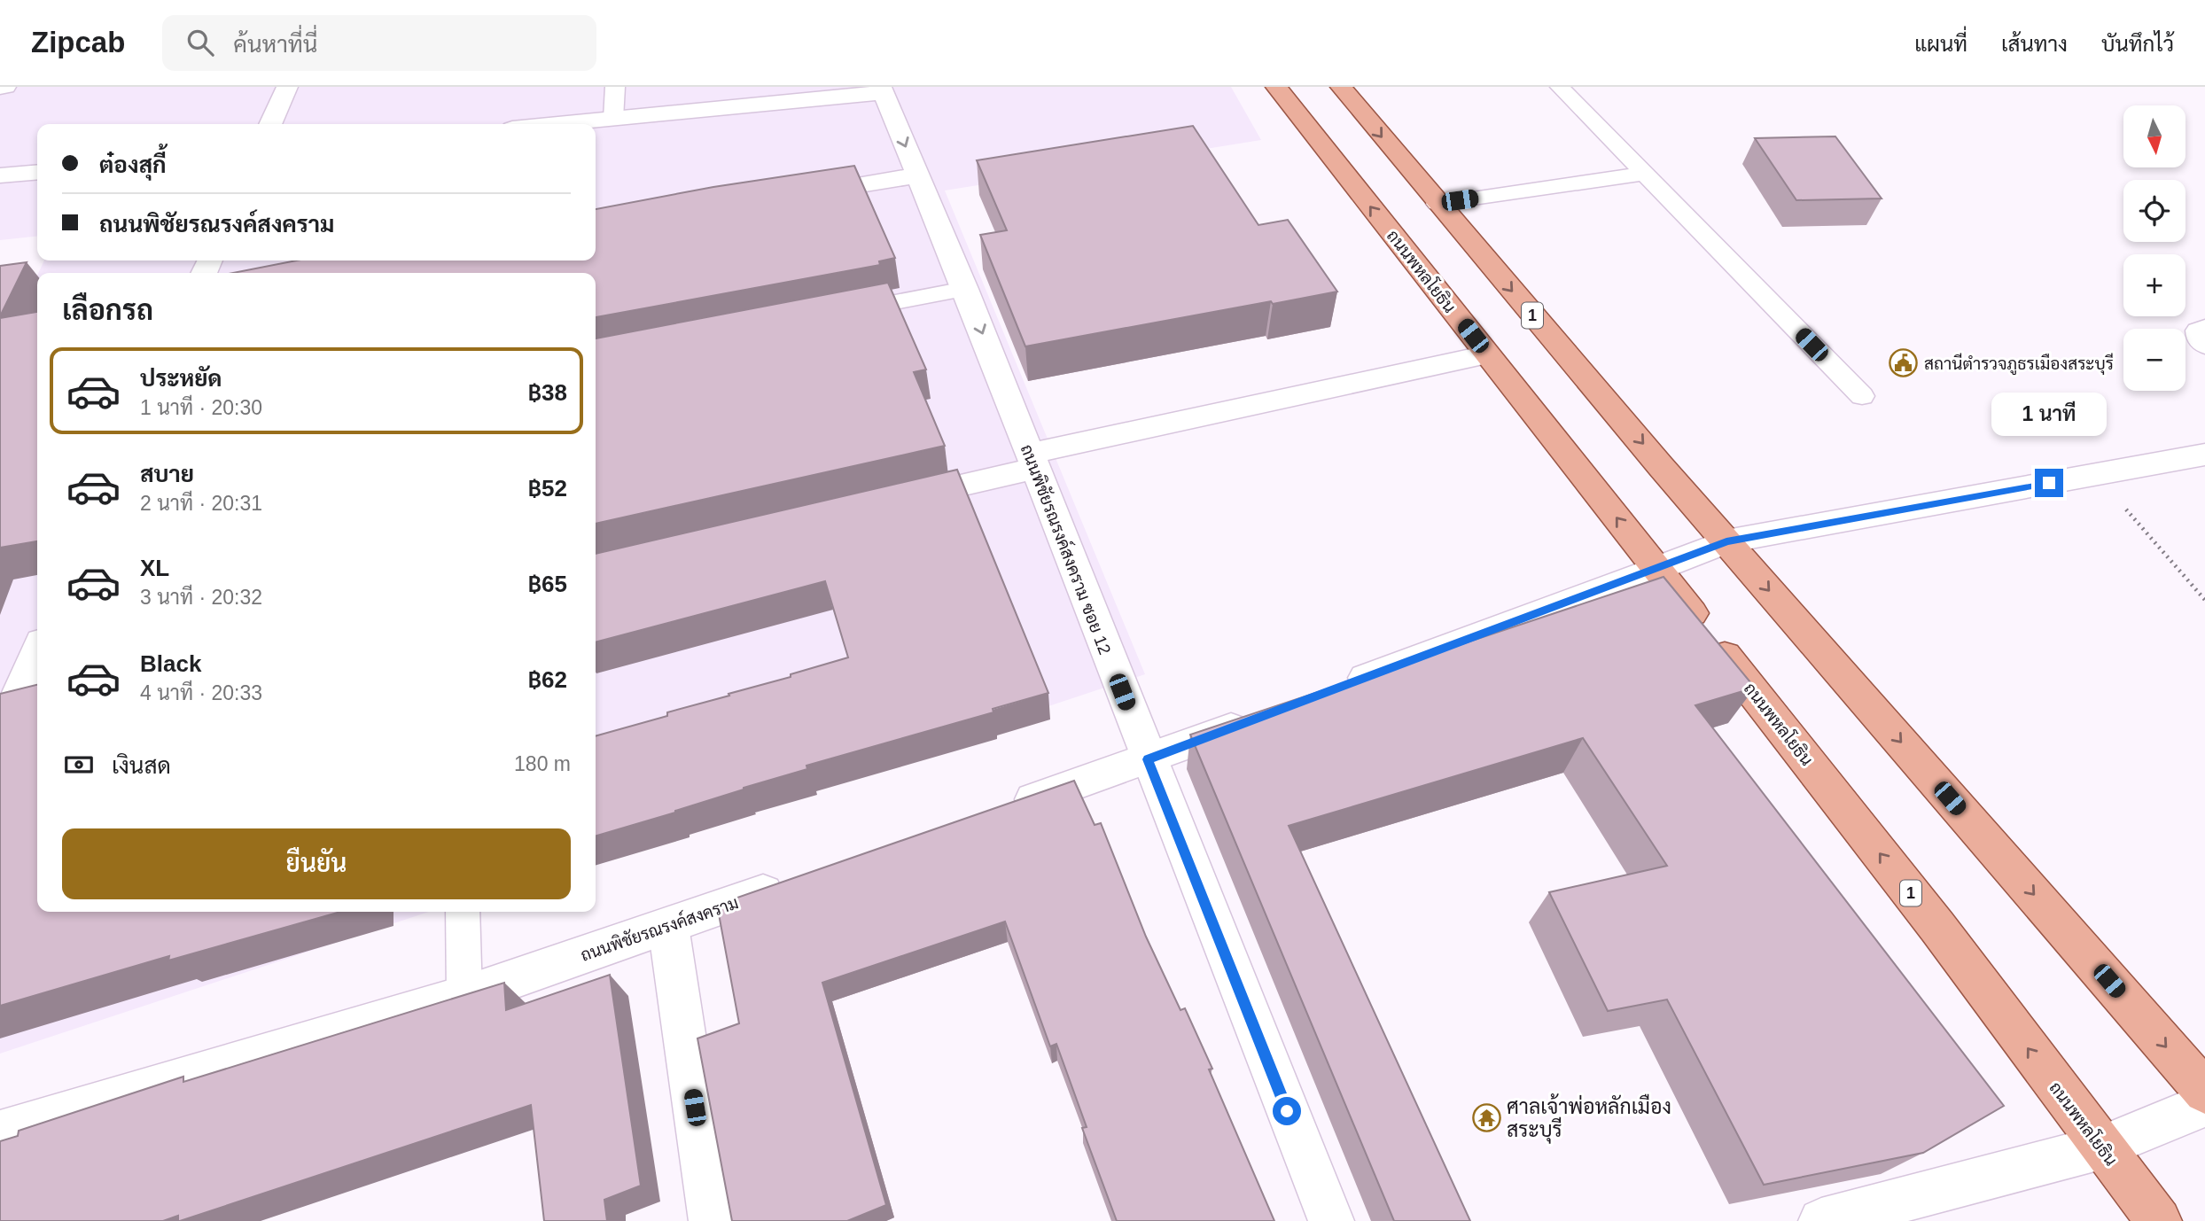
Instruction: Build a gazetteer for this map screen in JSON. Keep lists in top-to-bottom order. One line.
{"streets":{"main road":["ถนนพหลโยธิน","1"],"street":["ถนนพิชัยรณรงค์สงคราม ซอย 12","ถนนพิชัยรณรงค์สงคราม"]},"places":{"public building":["สถานีตำรวจภูธรเมืองสระบุรี"],"temple":["ศาลเจ้าพ่อหลักเมือง สระบุรี"]},"north":"bottom","page":{"header":"Zipcab","search":"ค้นหาที่นี่","nav":["แผนที่","เส้นทาง","บันทึกไว้"],"map_buttons":["+","−"],"banner":["ต๋องสุกี้","ถนนพิชัยรณรงค์สงคราม"],"heading":"เลือกรถ","list":[{"name":"ประหยัด","note":"1 นาที · 20:30","value":"฿38"},{"name":"สบาย","note":"2 นาที · 20:31","value":"฿52"},{"name":"XL","note":"3 นาที · 20:32","value":"฿65"},{"name":"Black","note":"4 นาที · 20:33","value":"฿62"}],"bubble":"1 นาที","pay":["เงินสด","180 m"],"buttons":"ยืนยัน"}}
